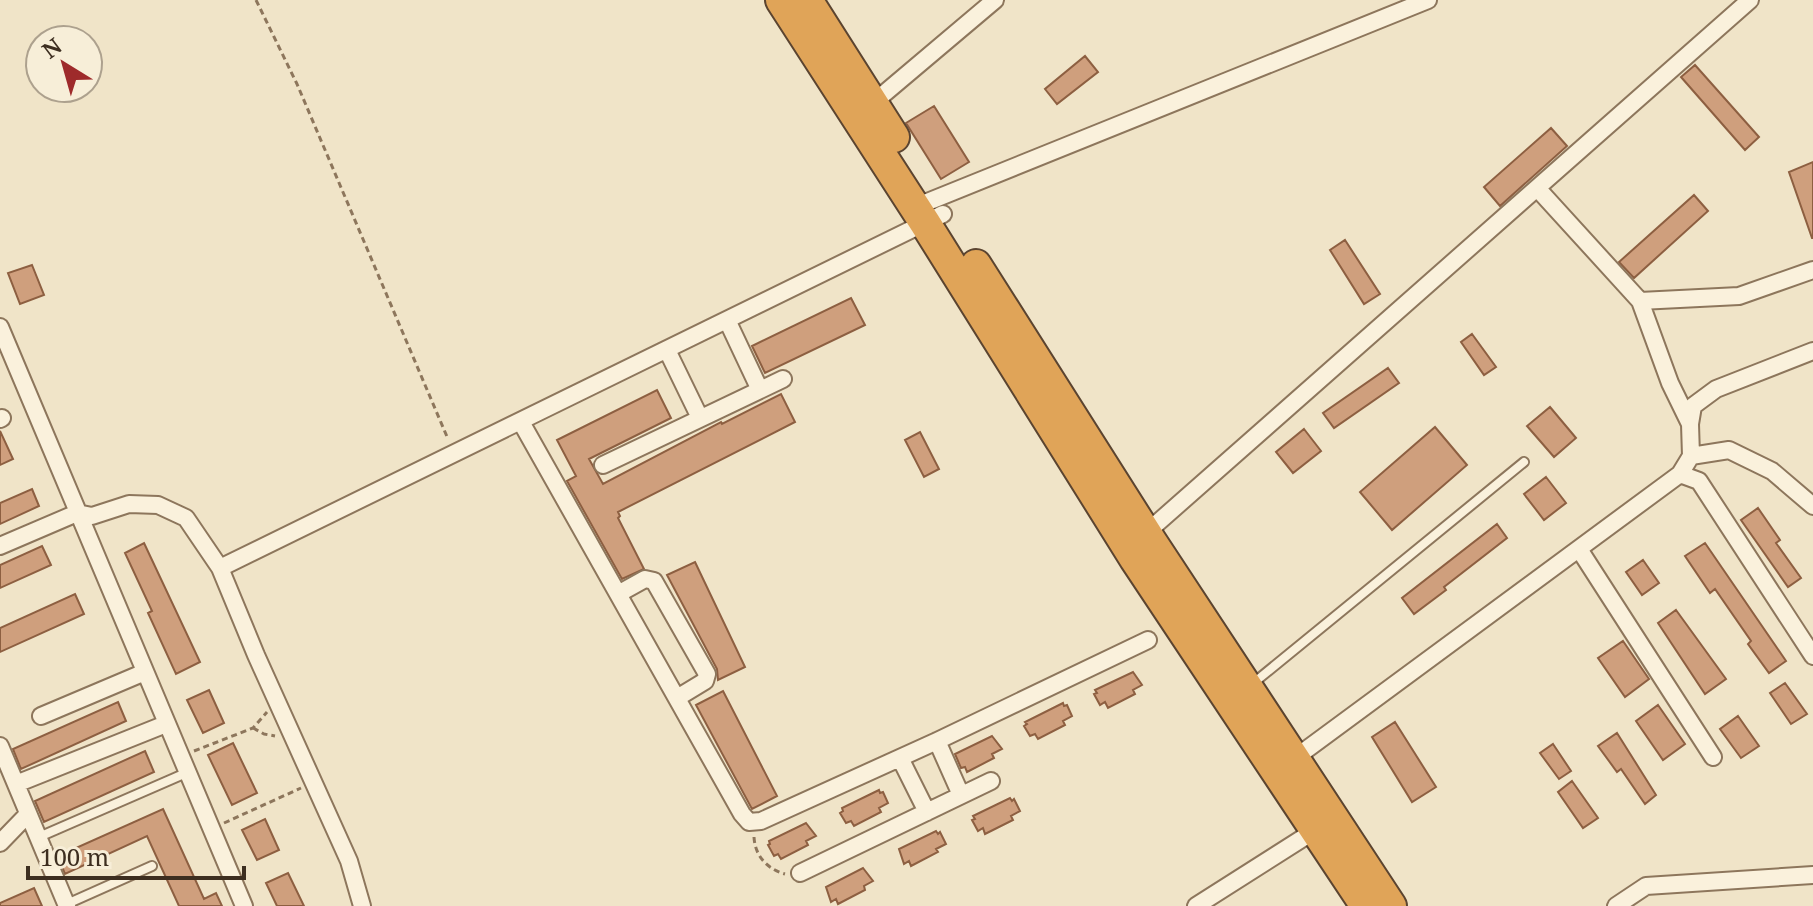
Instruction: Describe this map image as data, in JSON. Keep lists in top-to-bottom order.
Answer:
{
  "scale_bar": "100 m",
  "north": "top left"
}
